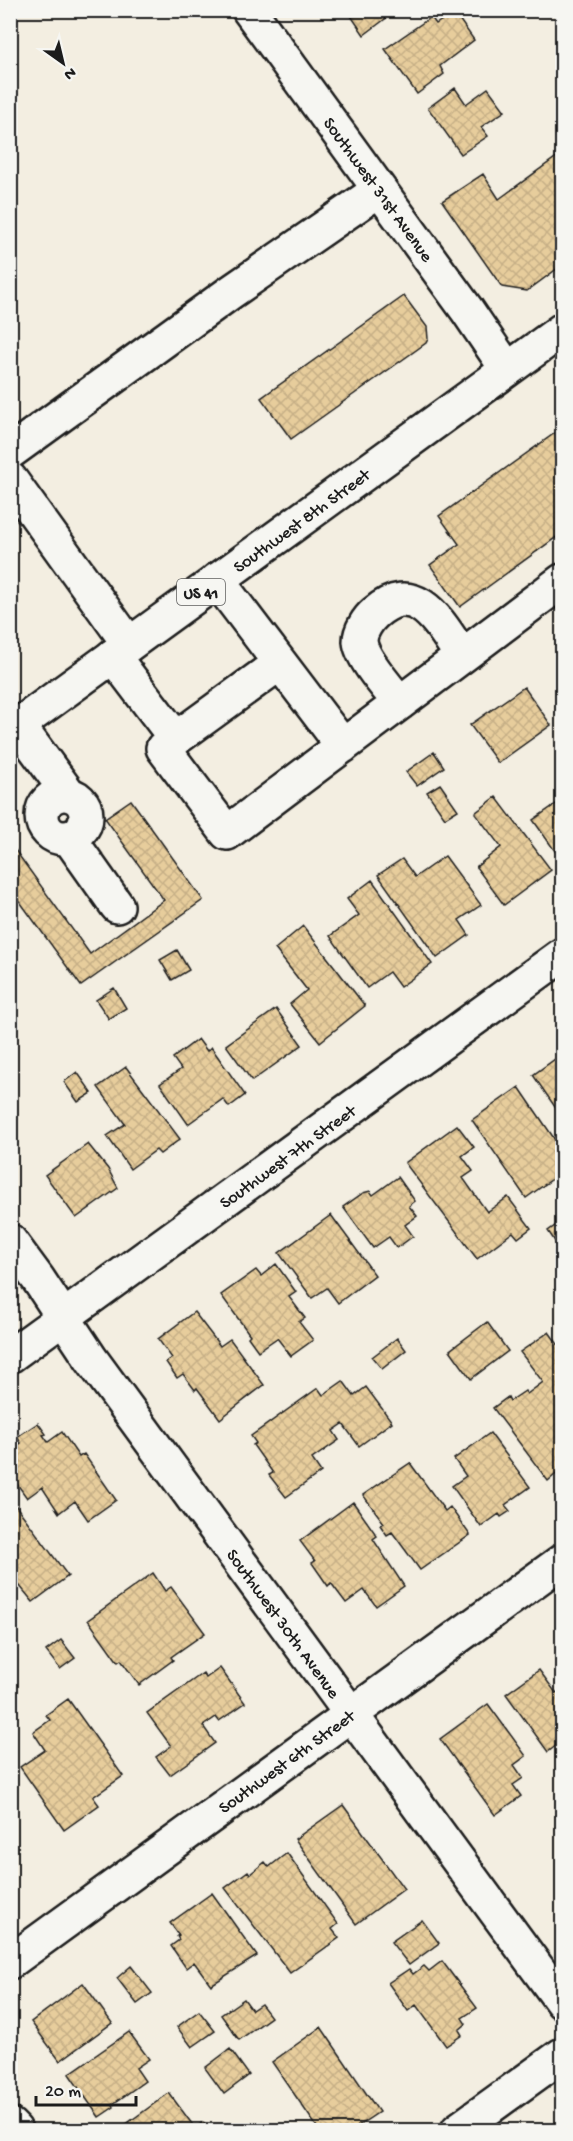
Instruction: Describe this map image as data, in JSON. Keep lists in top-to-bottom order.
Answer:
{
  "streets": {
    "street": [
      "Southwest 31st Avenue",
      "Southwest 8th Street",
      "US 41",
      "Southwest 7th Street",
      "Southwest 30th Avenue",
      "Southwest 6th Street"
    ]
  },
  "crossings": [
    ["Southwest 31st Avenue", "Southwest 8th Street"],
    ["Southwest 7th Street", "Southwest 30th Avenue"],
    ["Southwest 30th Avenue", "Southwest 6th Street"]
  ],
  "scale_bar": "20 m",
  "north": "bottom right"
}
